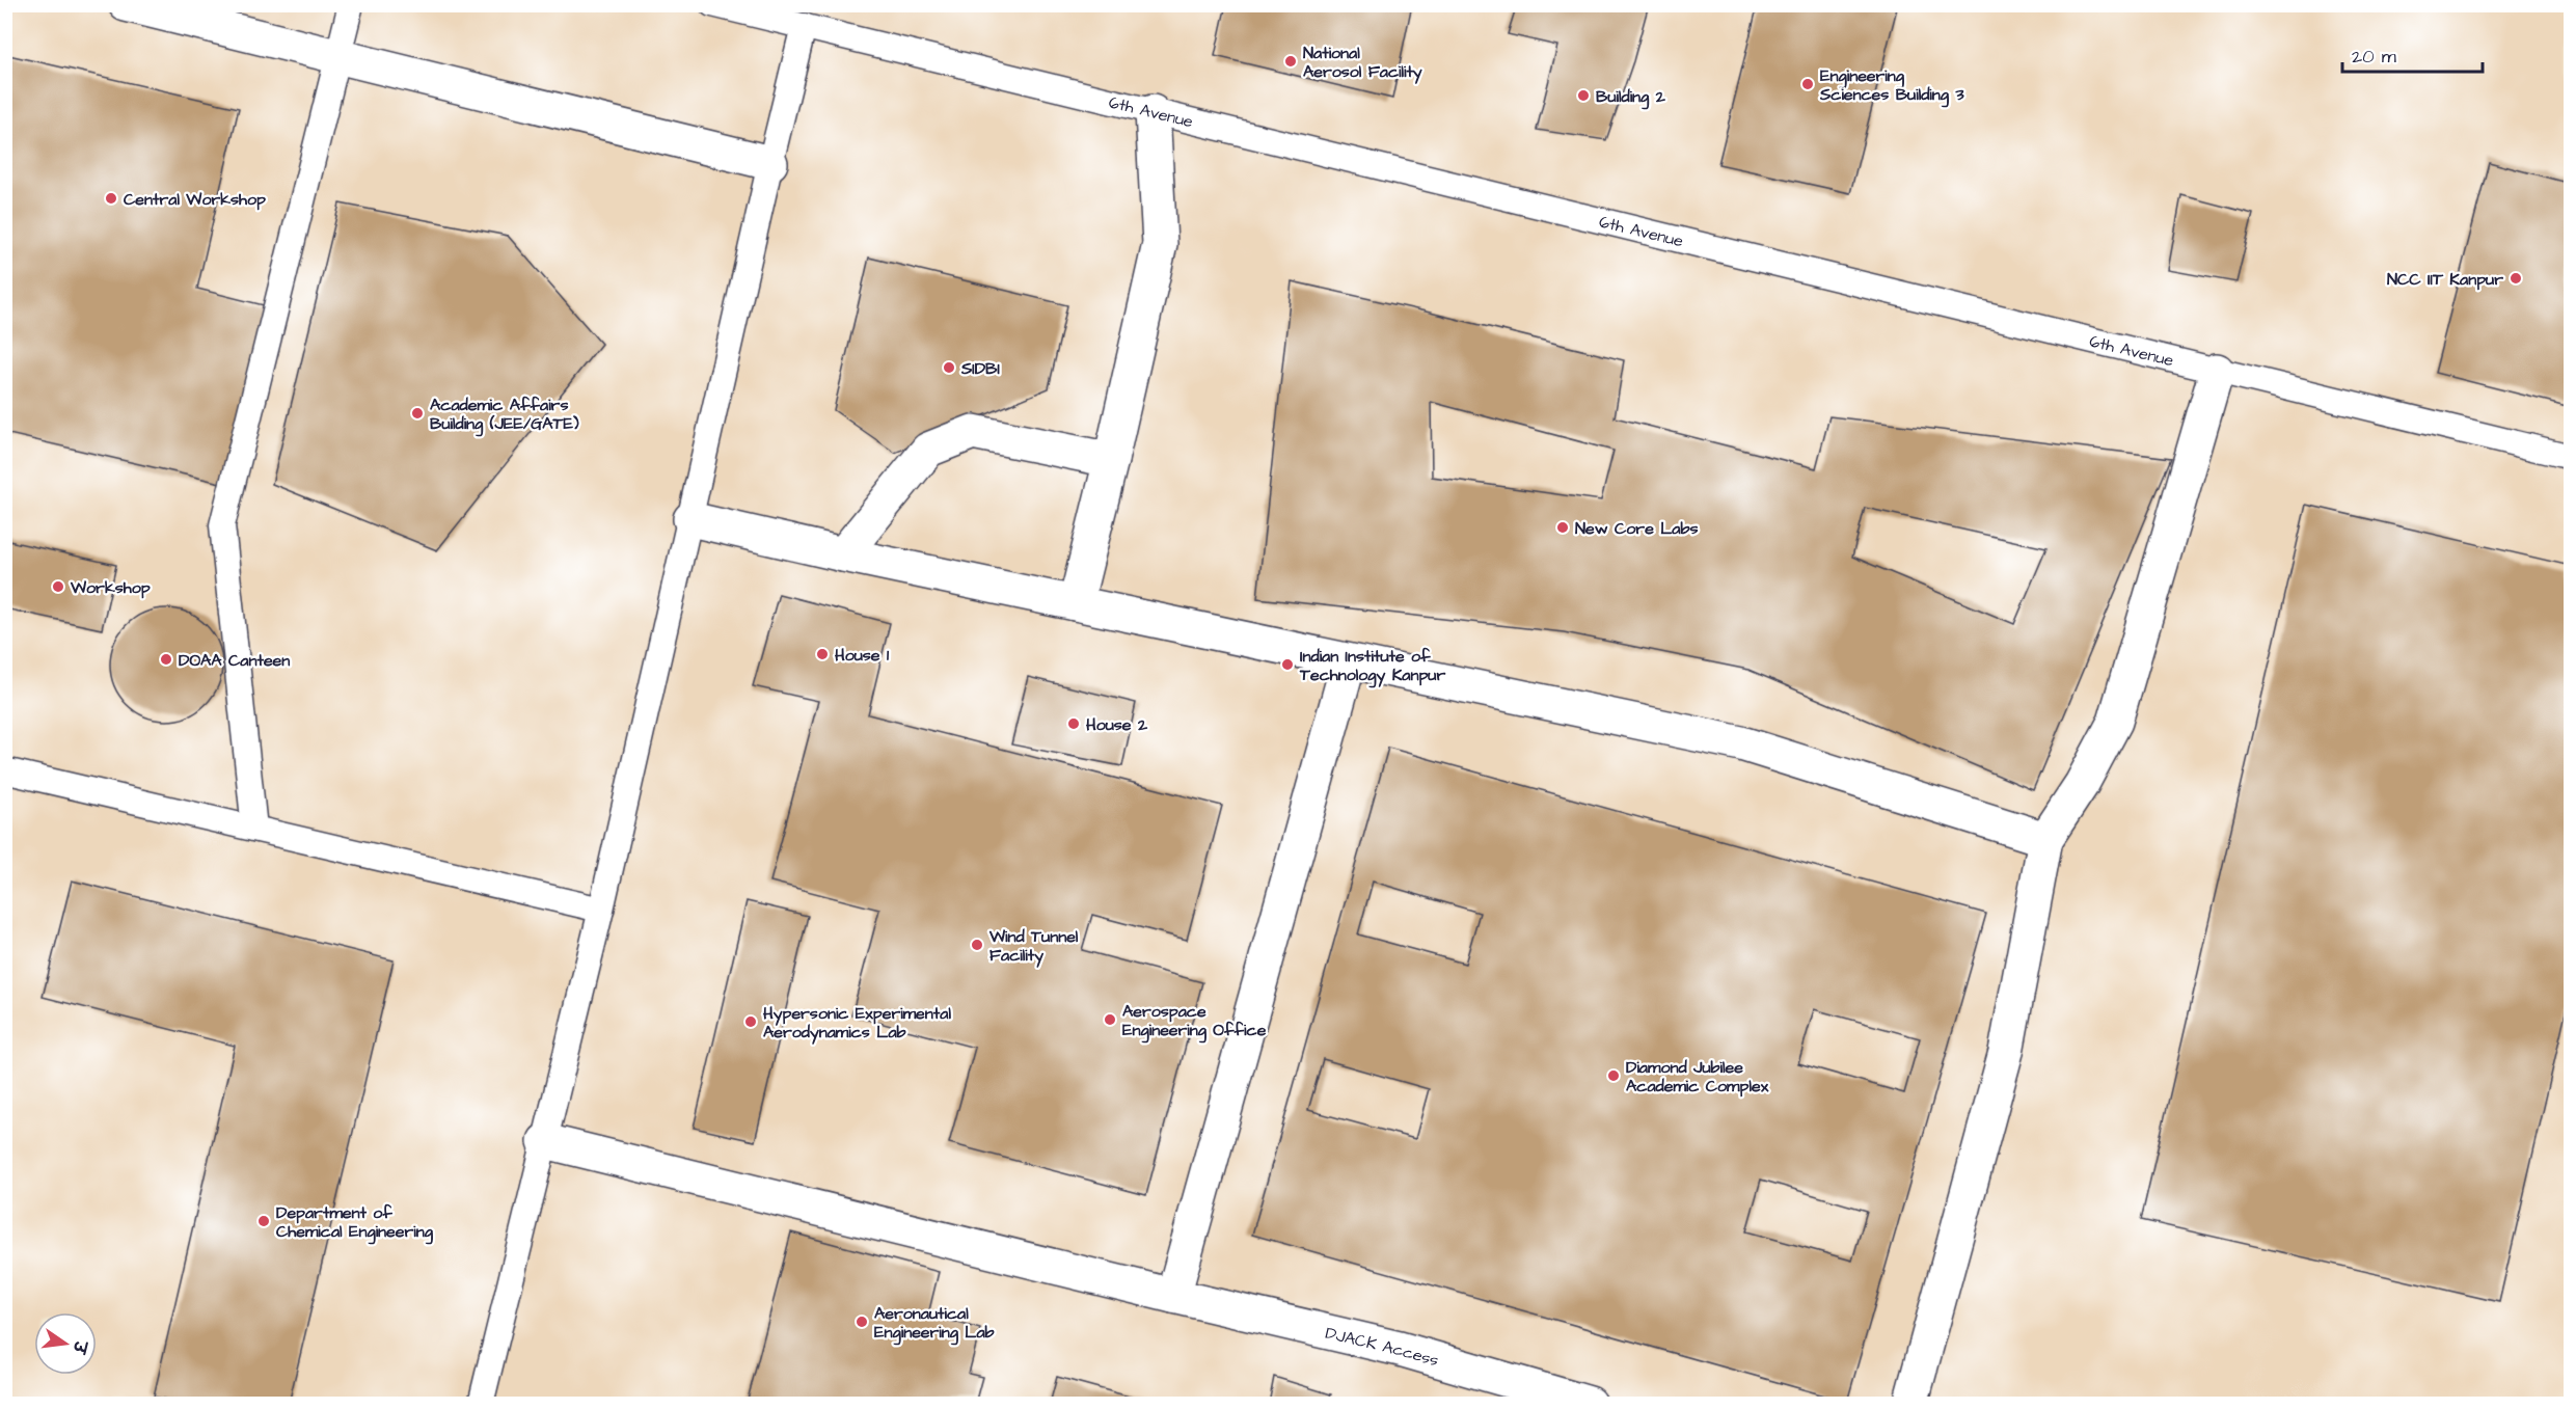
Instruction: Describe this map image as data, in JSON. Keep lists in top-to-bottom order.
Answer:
{
  "streets": {
    "street": ["DJACK Access"],
    "lane": ["6th Avenue"]
  },
  "places": [
    "National Aerosol Facility",
    "Engineering Sciences Building 3",
    "Building 2",
    "Central Workshop",
    "NCC IIT Kanpur",
    "SIDBI",
    "Academic Affairs Building (JEE/GATE)",
    "New Core Labs",
    "Workshop",
    "House 1",
    "DOAA Canteen",
    "Indian Institute of Technology Kanpur",
    "House 2",
    "Wind Tunnel Facility",
    "Aerospace Engineering Office",
    "Hypersonic Experimental Aerodynamics Lab",
    "Diamond Jubilee Academic Complex",
    "Department of Chemical Engineering",
    "Aeronautical Engineering Lab"
  ],
  "scale_bar": "20 m",
  "north": "right"
}
